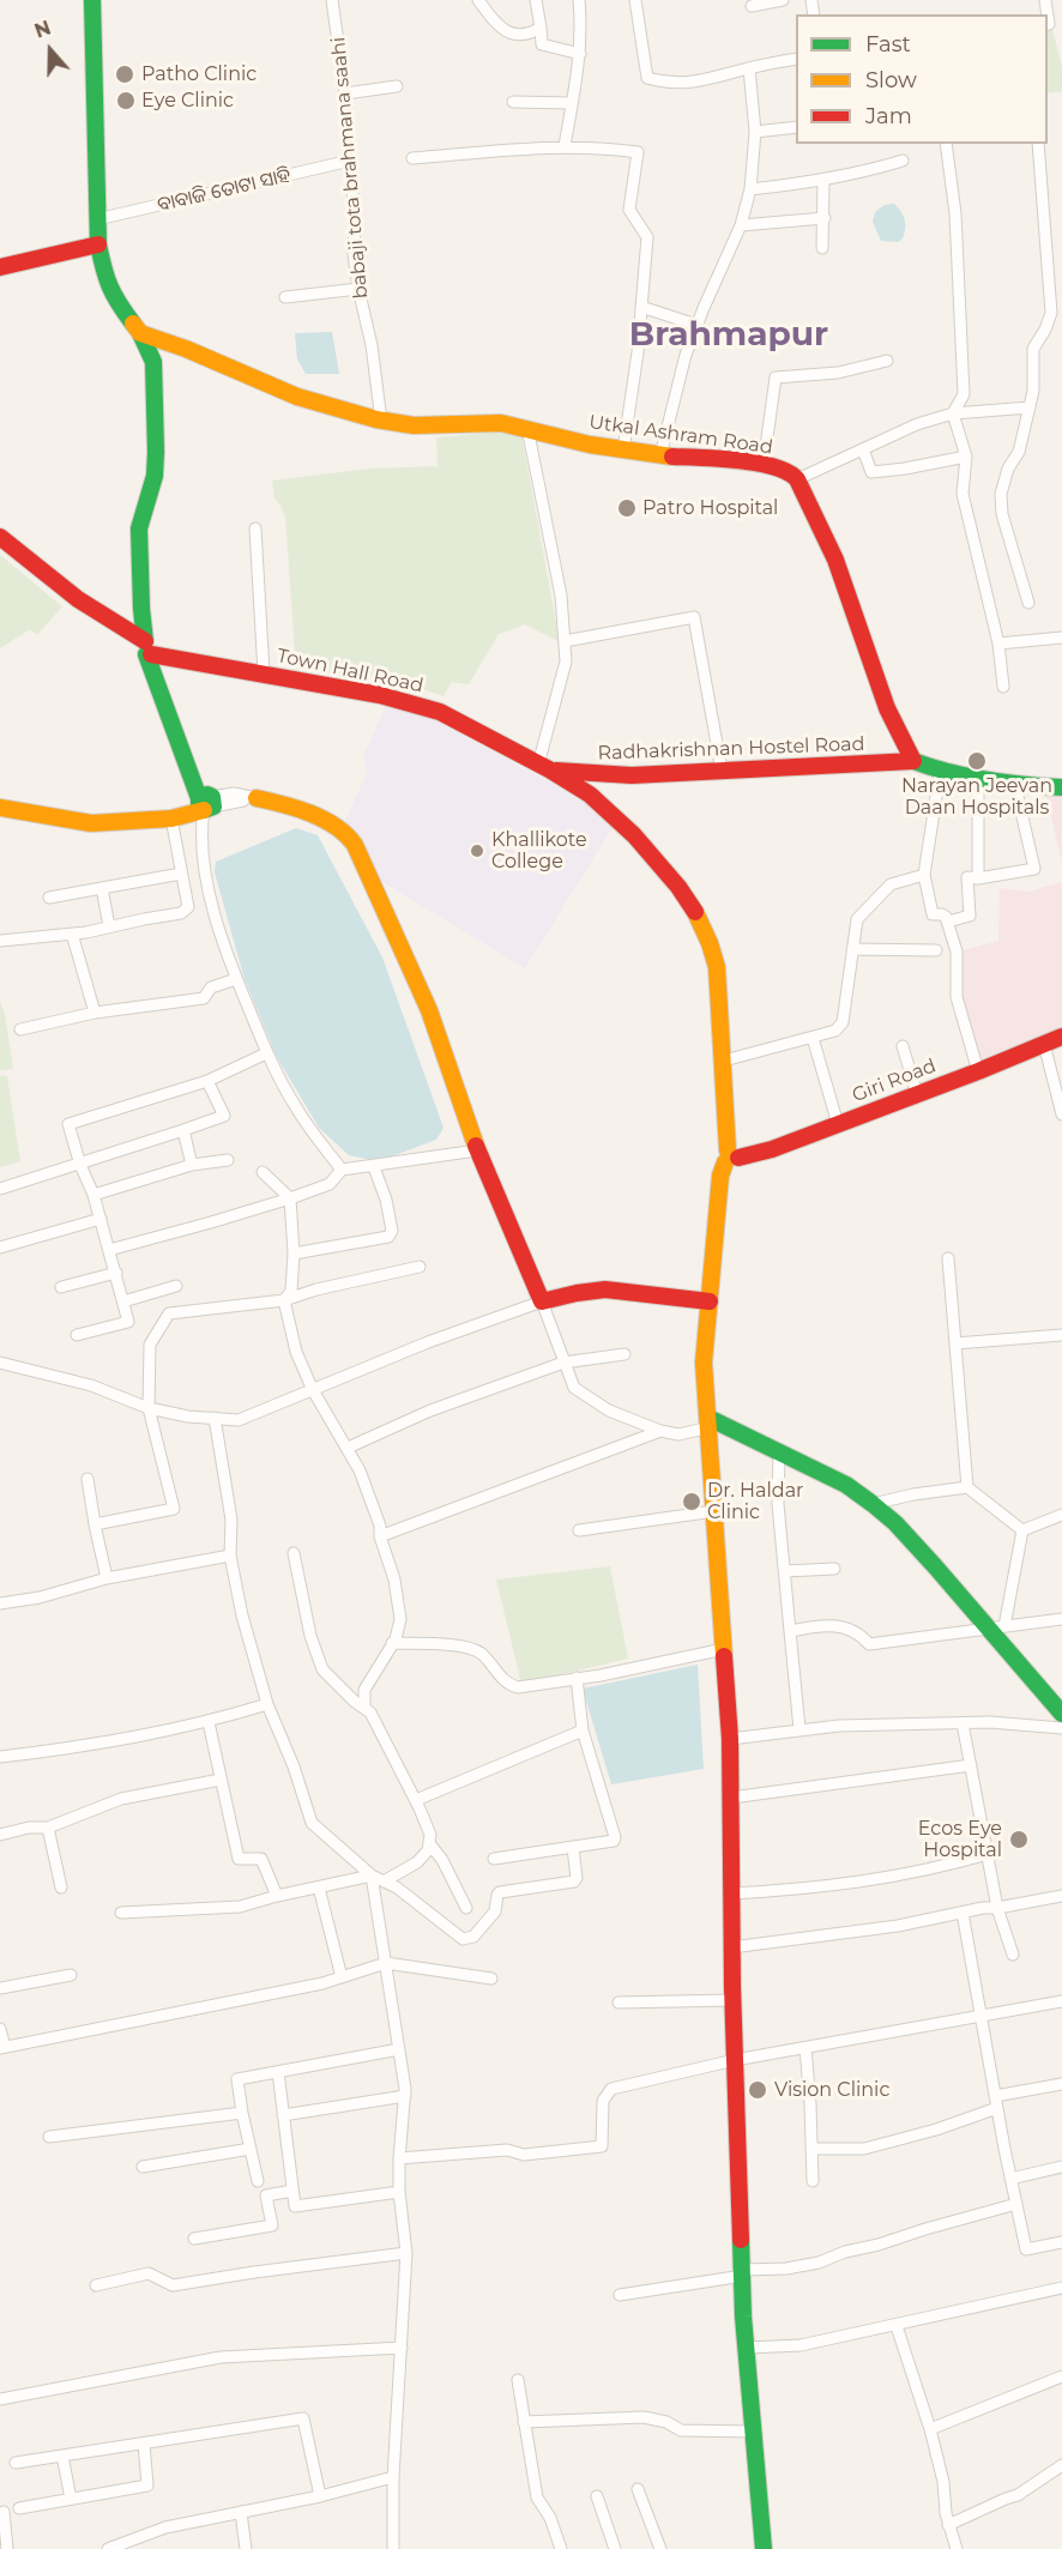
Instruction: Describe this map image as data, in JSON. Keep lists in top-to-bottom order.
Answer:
{
  "streets": {
    "main road": [
      "Utkal Ashram Road",
      "Town Hall Road",
      "Radhakrishnan Hostel Road",
      "Giri Road"
    ],
    "street": ["babaji tota brahmana saahi", "ବାବାଜି ତୋଟା ସାହି"]
  },
  "crossings": [
    ["babaji tota brahmana saahi", "ବାବାଜି ତୋଟା ସାହି"],
    ["babaji tota brahmana saahi", "Utkal Ashram Road"],
    ["Town Hall Road", "Radhakrishnan Hostel Road"],
    ["Town Hall Road", "Giri Road"]
  ],
  "districts": ["Brahmapur"],
  "places": [
    "Patho Clinic",
    "Eye Clinic",
    "Patro Hospital",
    "Narayan Jeevan Daan Hospitals",
    "Khallikote College",
    "Dr. Haldar Clinic",
    "Ecos Eye Hospital",
    "Vision Clinic"
  ],
  "legend": ["Fast", "Slow", "Jam"],
  "north": "top"
}
